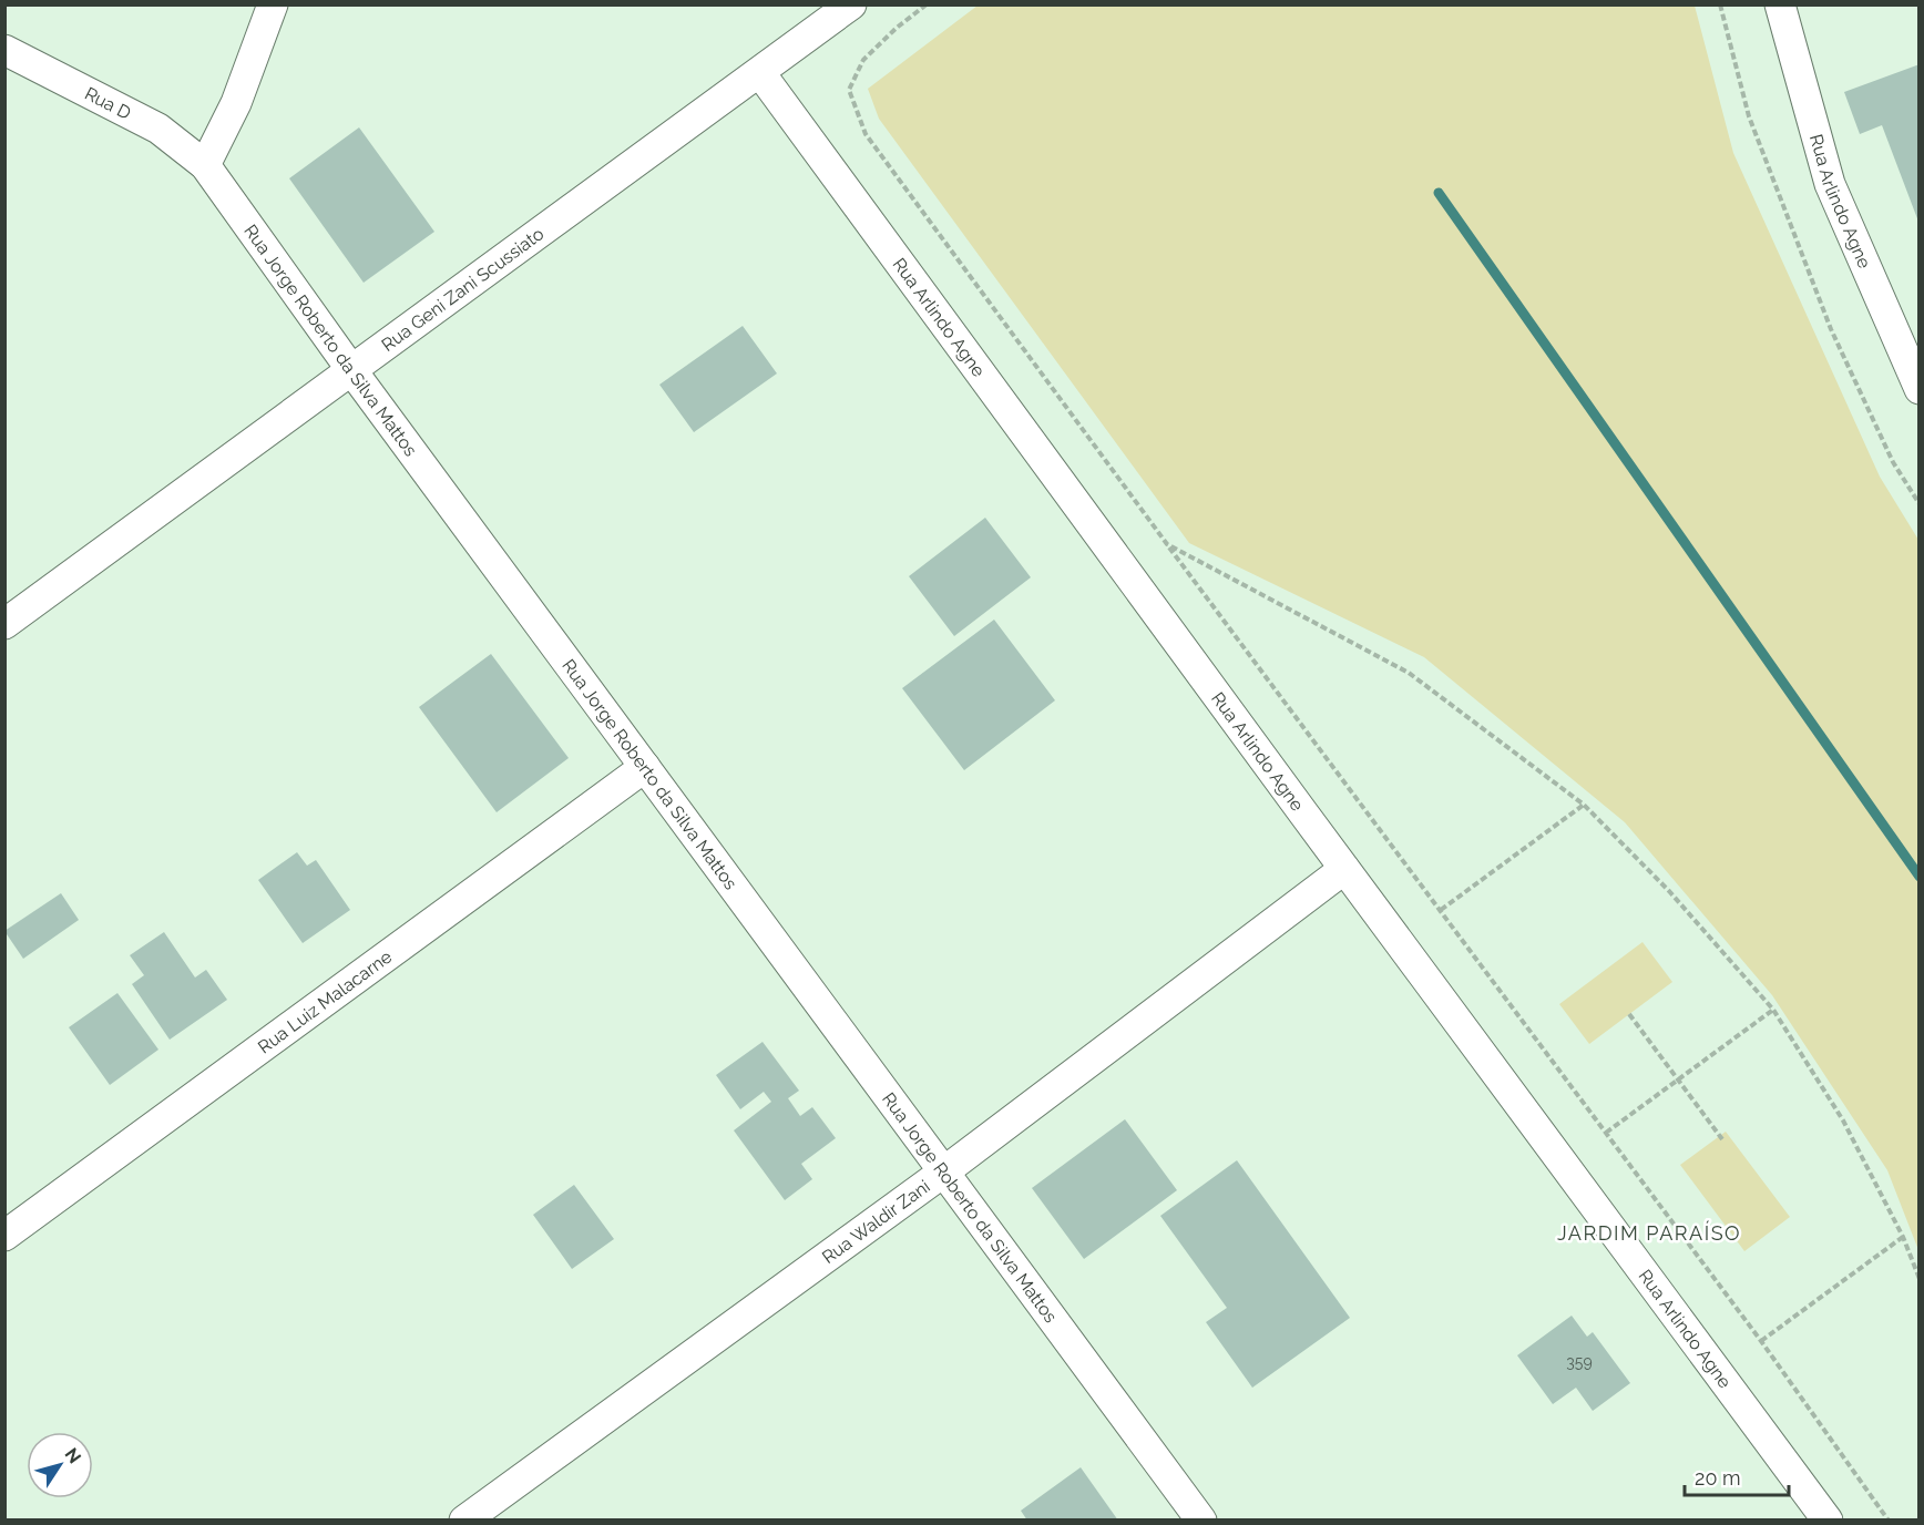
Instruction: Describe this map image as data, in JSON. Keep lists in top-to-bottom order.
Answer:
{
  "streets": {
    "street": [
      "Rua D",
      "Rua Arlindo Agne",
      "Rua Geni Zani Scussiato",
      "Rua Jorge Roberto da Silva Mattos",
      "Rua Luiz Malacarne",
      "Rua Waldir Zani"
    ]
  },
  "crossings": [
    ["Rua D", "Rua Jorge Roberto da Silva Mattos"],
    ["Rua Arlindo Agne", "Rua Geni Zani Scussiato"],
    ["Rua Arlindo Agne", "Rua Waldir Zani"],
    ["Rua Geni Zani Scussiato", "Rua Jorge Roberto da Silva Mattos"],
    ["Rua Jorge Roberto da Silva Mattos", "Rua Luiz Malacarne"],
    ["Rua Jorge Roberto da Silva Mattos", "Rua Waldir Zani"]
  ],
  "districts": ["JARDIM PARAÍSO"],
  "house_numbers": ["359"],
  "scale_bar": "20 m",
  "north": "top right"
}
